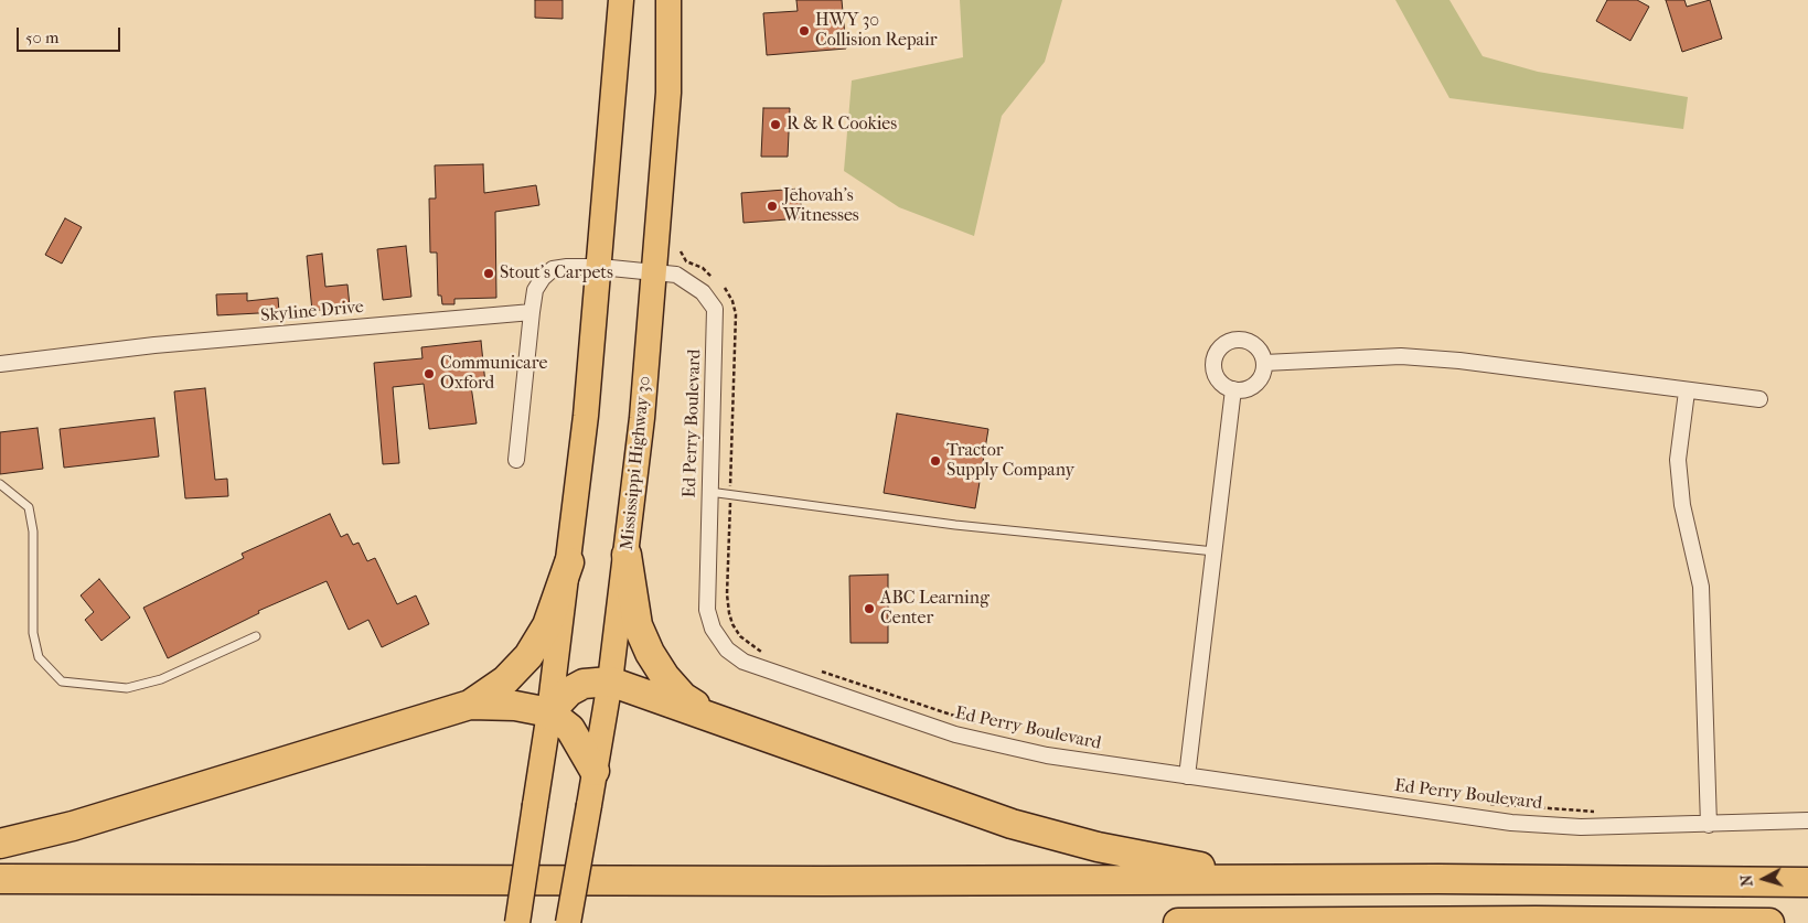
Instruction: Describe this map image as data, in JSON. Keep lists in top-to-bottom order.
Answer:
{
  "streets": {
    "main road": ["Mississippi Highway 30"],
    "street": ["Skyline Drive", "Ed Perry Boulevard"]
  },
  "crossings": [
    ["Ed Perry Boulevard", "Mississippi Highway 30"]
  ],
  "places": [
    "HWY 30 Collision Repair",
    "R & R Cookies",
    "Jehovah's Witnesses",
    "Stout's Carpets",
    "Communicare Oxford",
    "Tractor Supply Company",
    "ABC Learning Center"
  ],
  "scale_bar": "50 m",
  "north": "left"
}
